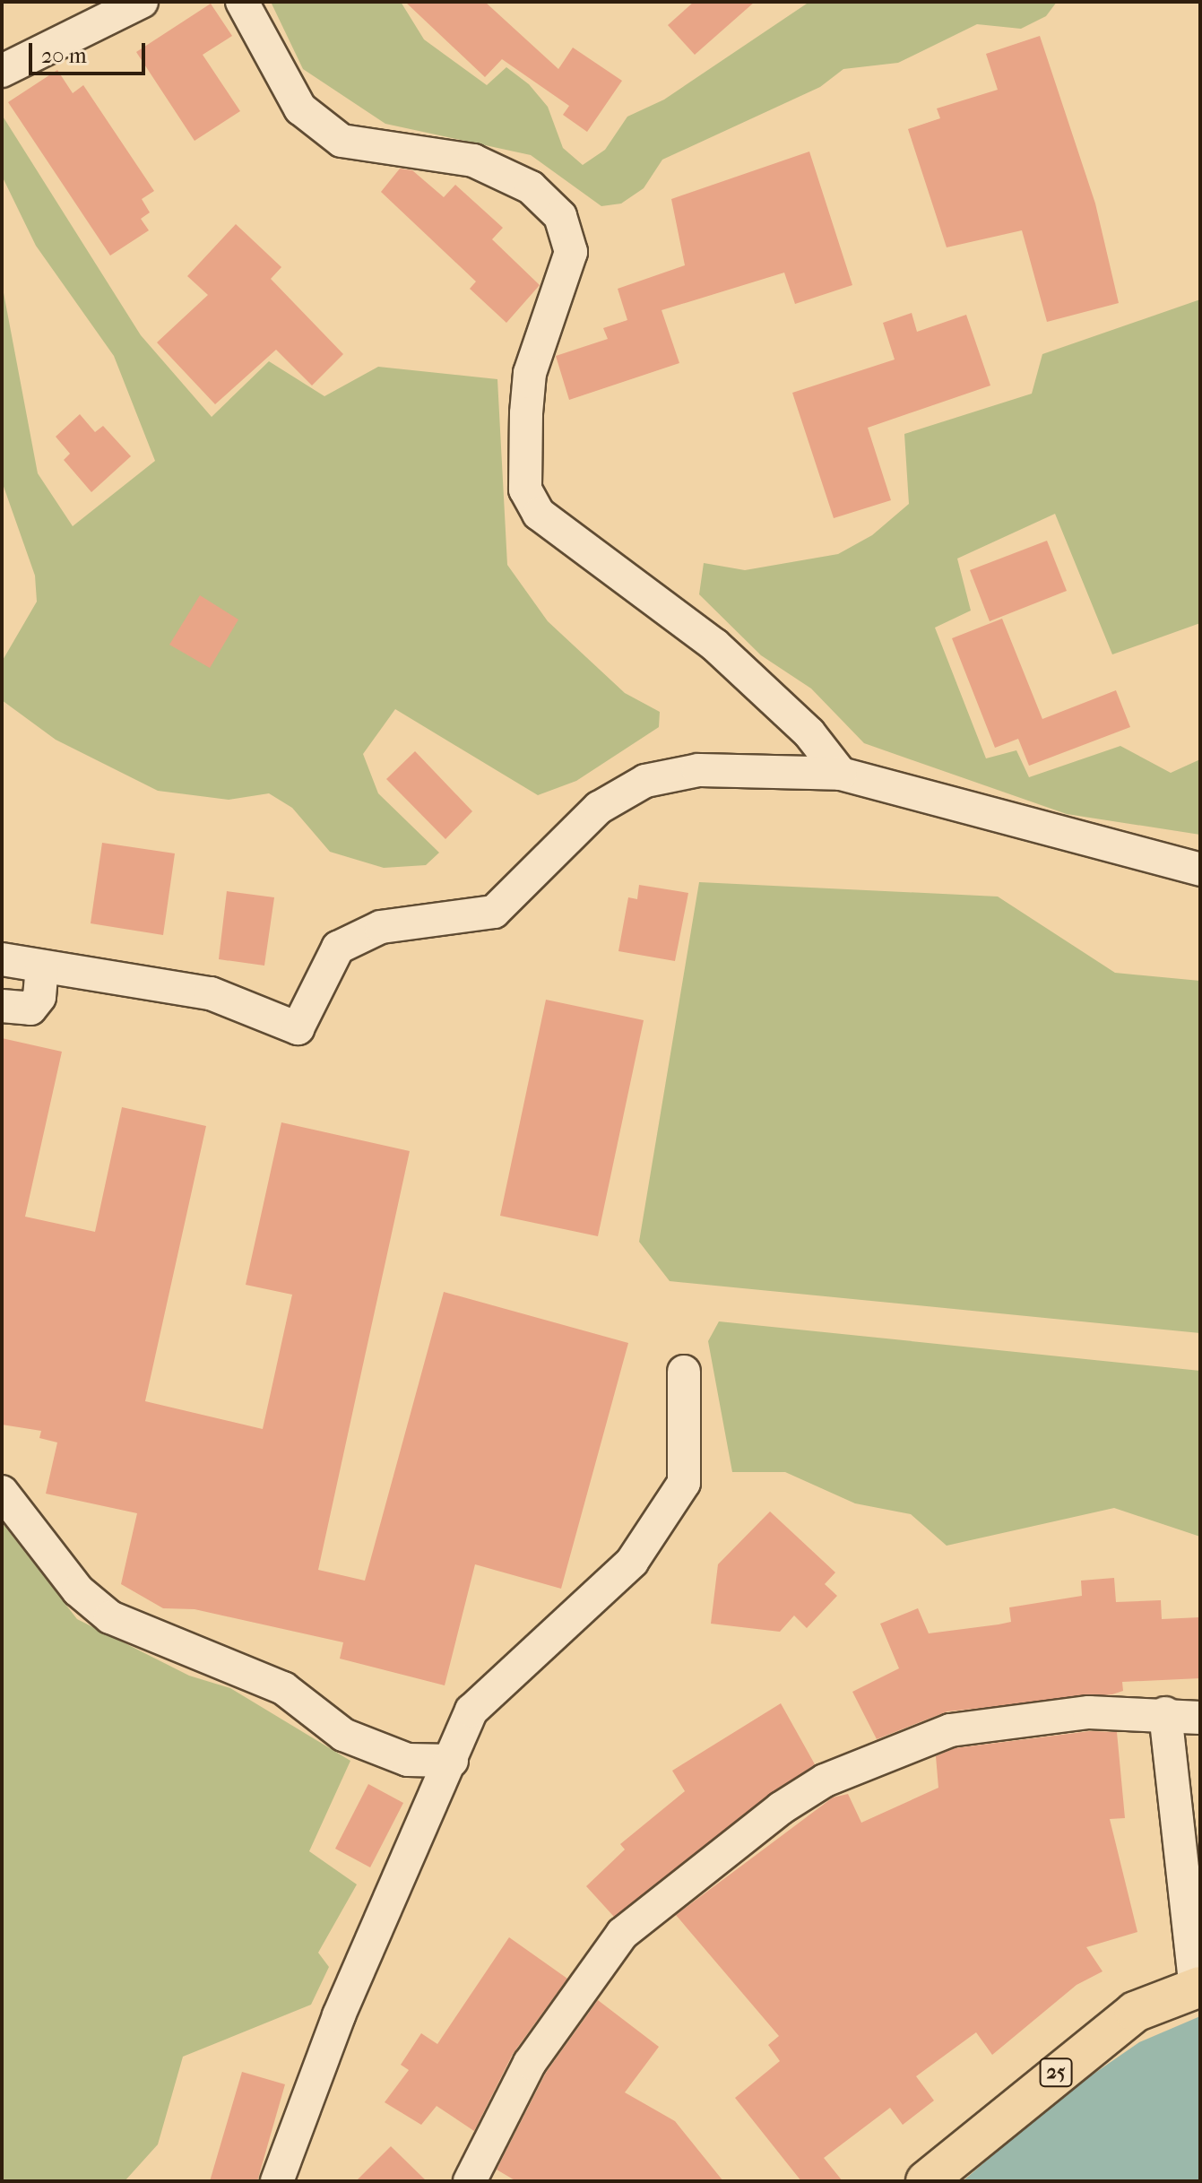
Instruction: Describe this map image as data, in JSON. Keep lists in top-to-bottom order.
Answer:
{
  "streets": {
    "main road": ["25"]
  },
  "scale_bar": "20 m"
}
